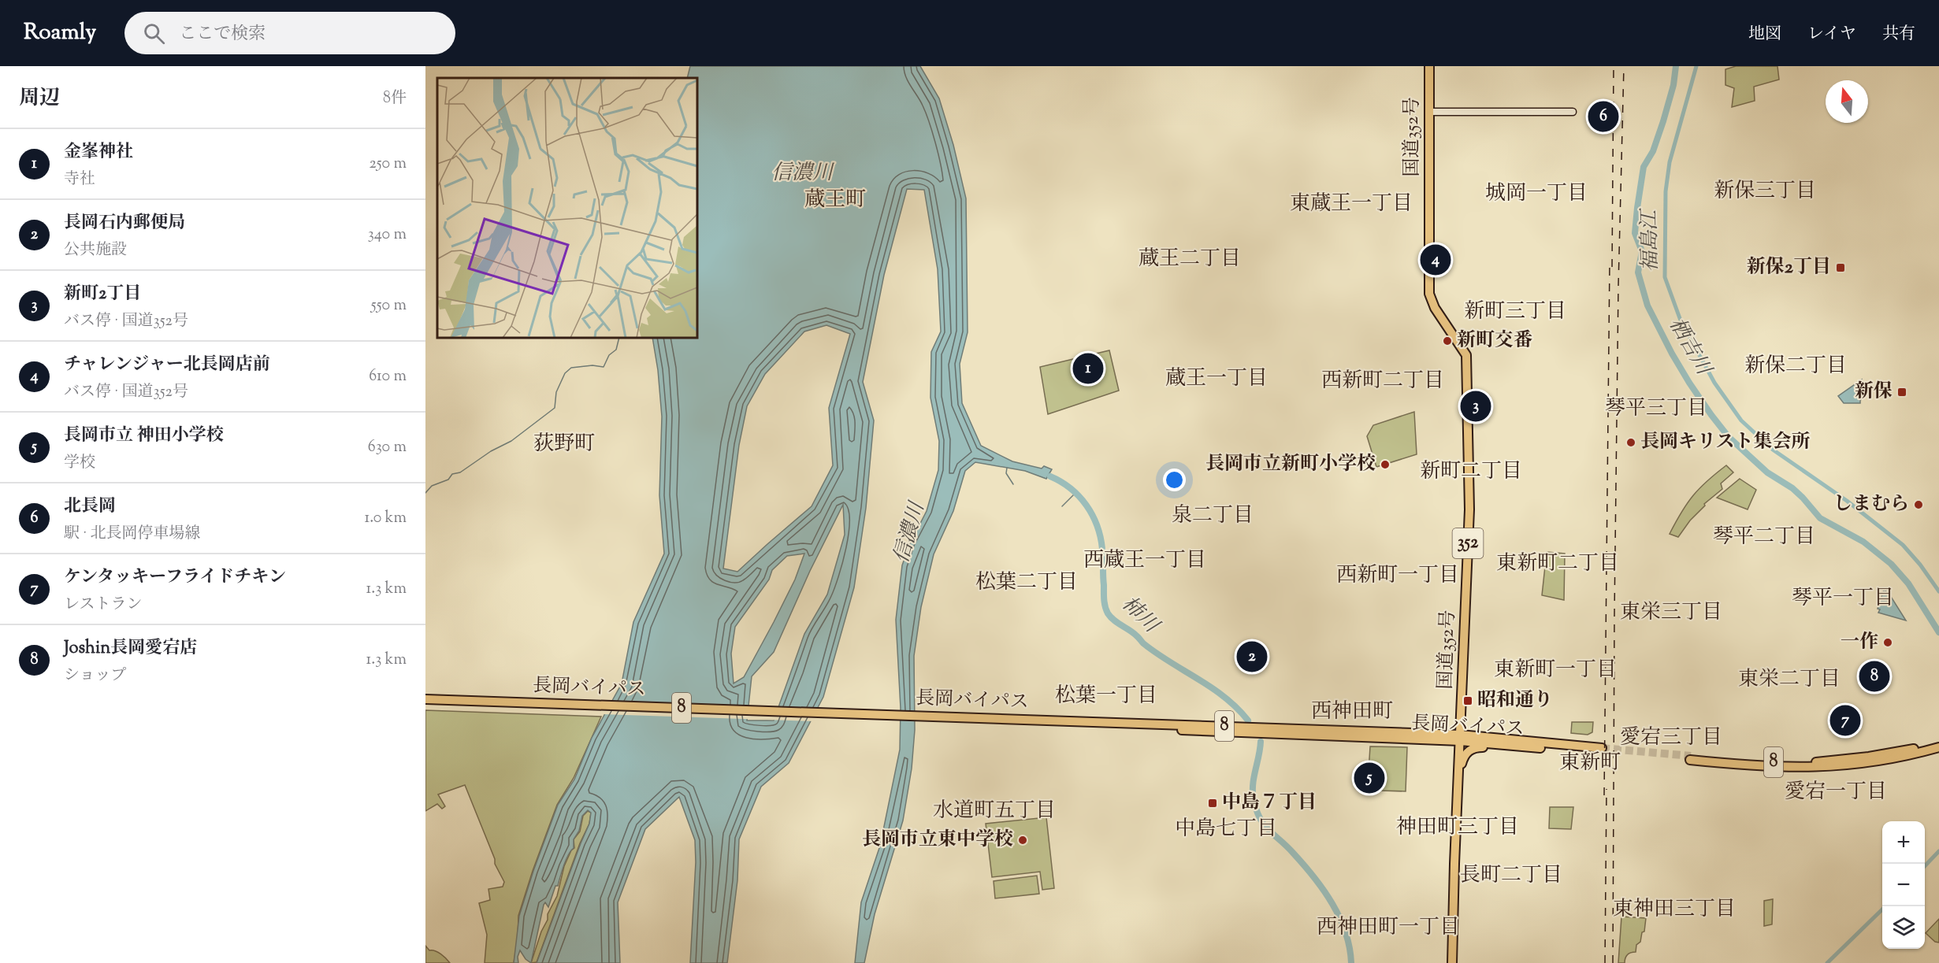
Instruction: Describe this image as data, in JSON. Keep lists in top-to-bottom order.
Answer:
{
  "streets": {
    "highway": [
      "国道352号",
      "352",
      "長岡バイパス",
      "8"
    ]
  },
  "crossings": [
    ["国道352号", "長岡バイパス"]
  ],
  "districts": [
    "新保三丁目",
    "城岡一丁目",
    "蔵王町",
    "東蔵王一丁目",
    "蔵王二丁目",
    "新町三丁目",
    "新保二丁目",
    "蔵王一丁目",
    "西新町二丁目",
    "琴平三丁目",
    "荻野町",
    "新町二丁目",
    "泉二丁目",
    "琴平二丁目",
    "西蔵王一丁目",
    "東新町二丁目",
    "西新町一丁目",
    "松葉二丁目",
    "琴平一丁目",
    "東栄三丁目",
    "東新町一丁目",
    "東栄二丁目",
    "松葉一丁目",
    "西神田町",
    "愛宕三丁目",
    "東新町",
    "愛宕一丁目",
    "水道町五丁目",
    "神田町三丁目",
    "中島七丁目",
    "長町二丁目",
    "東神田三丁目",
    "西神田町一丁目"
  ],
  "water": [
    "信濃川",
    "福島江",
    "栖吉川",
    "柿川"
  ],
  "places": {
    "transit": [
      "新保2丁目",
      "新保",
      "昭和通り",
      "中島７丁目"
    ],
    "other": [
      "新町交番",
      "長岡キリスト集会所",
      "長岡市立新町小学校",
      "しまむら",
      "一作",
      "長岡市立東中学校"
    ]
  },
  "north": "top",
  "page": {
    "header": "Roamly",
    "search": "ここで検索",
    "nav": ["地図", "レイヤ", "共有"],
    "heading": ["周辺", "8件"],
    "pins": [
      "6",
      "4",
      "1",
      "3",
      "2",
      "8",
      "7",
      "5"
    ],
    "list": [
      {
        "mark": "1",
        "name": "金峯神社",
        "note": "寺社",
        "value": "250 m"
      },
      {
        "mark": "2",
        "name": "長岡石内郵便局",
        "note": "公共施設",
        "value": "340 m"
      },
      {
        "mark": "3",
        "name": "新町2丁目",
        "note": "バス停 · 国道352号",
        "value": "550 m"
      },
      {
        "mark": "4",
        "name": "チャレンジャー北長岡店前",
        "note": "バス停 · 国道352号",
        "value": "610 m"
      },
      {
        "mark": "5",
        "name": "長岡市立 神田小学校",
        "note": "学校",
        "value": "630 m"
      },
      {
        "mark": "6",
        "name": "北長岡",
        "note": "駅 · 北長岡停車場線",
        "value": "1.0 km"
      },
      {
        "mark": "7",
        "name": "ケンタッキーフライドチキン",
        "note": "レストラン",
        "value": "1.3 km"
      },
      {
        "mark": "8",
        "name": "Joshin長岡愛宕店",
        "note": "ショップ",
        "value": "1.3 km"
      }
    ],
    "map_buttons": ["+", "−"]
  }
}
